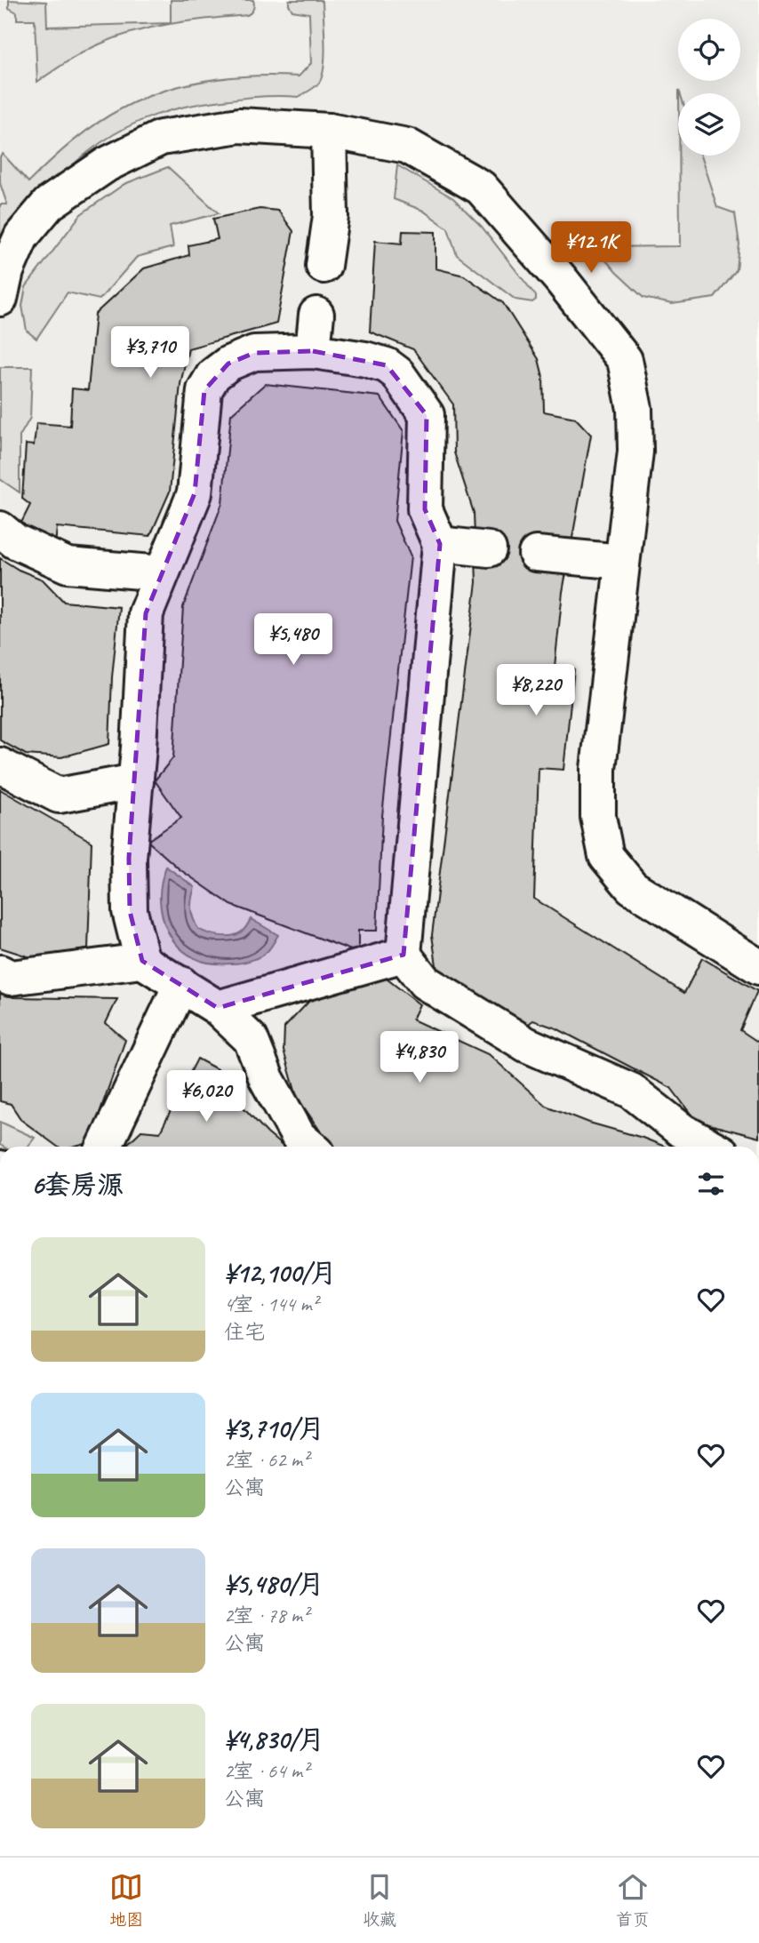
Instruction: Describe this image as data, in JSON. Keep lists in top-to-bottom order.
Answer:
{
  "page": {
    "price": [
      "¥12.1K",
      "¥3,710",
      "¥5,480",
      "¥8,220",
      "¥4,830",
      "¥6,020"
    ],
    "heading": "6套房源",
    "list": [
      {
        "name": "¥12,100/月",
        "note": "4室 · 144 m² · 住宅"
      },
      {
        "name": "¥3,710/月",
        "note": "2室 · 62 m² · 公寓"
      },
      {
        "name": "¥5,480/月",
        "note": "2室 · 78 m² · 公寓"
      },
      {
        "name": "¥4,830/月",
        "note": "2室 · 64 m² · 公寓"
      }
    ],
    "tabs": ["地图", "收藏", "首页"]
  }
}
